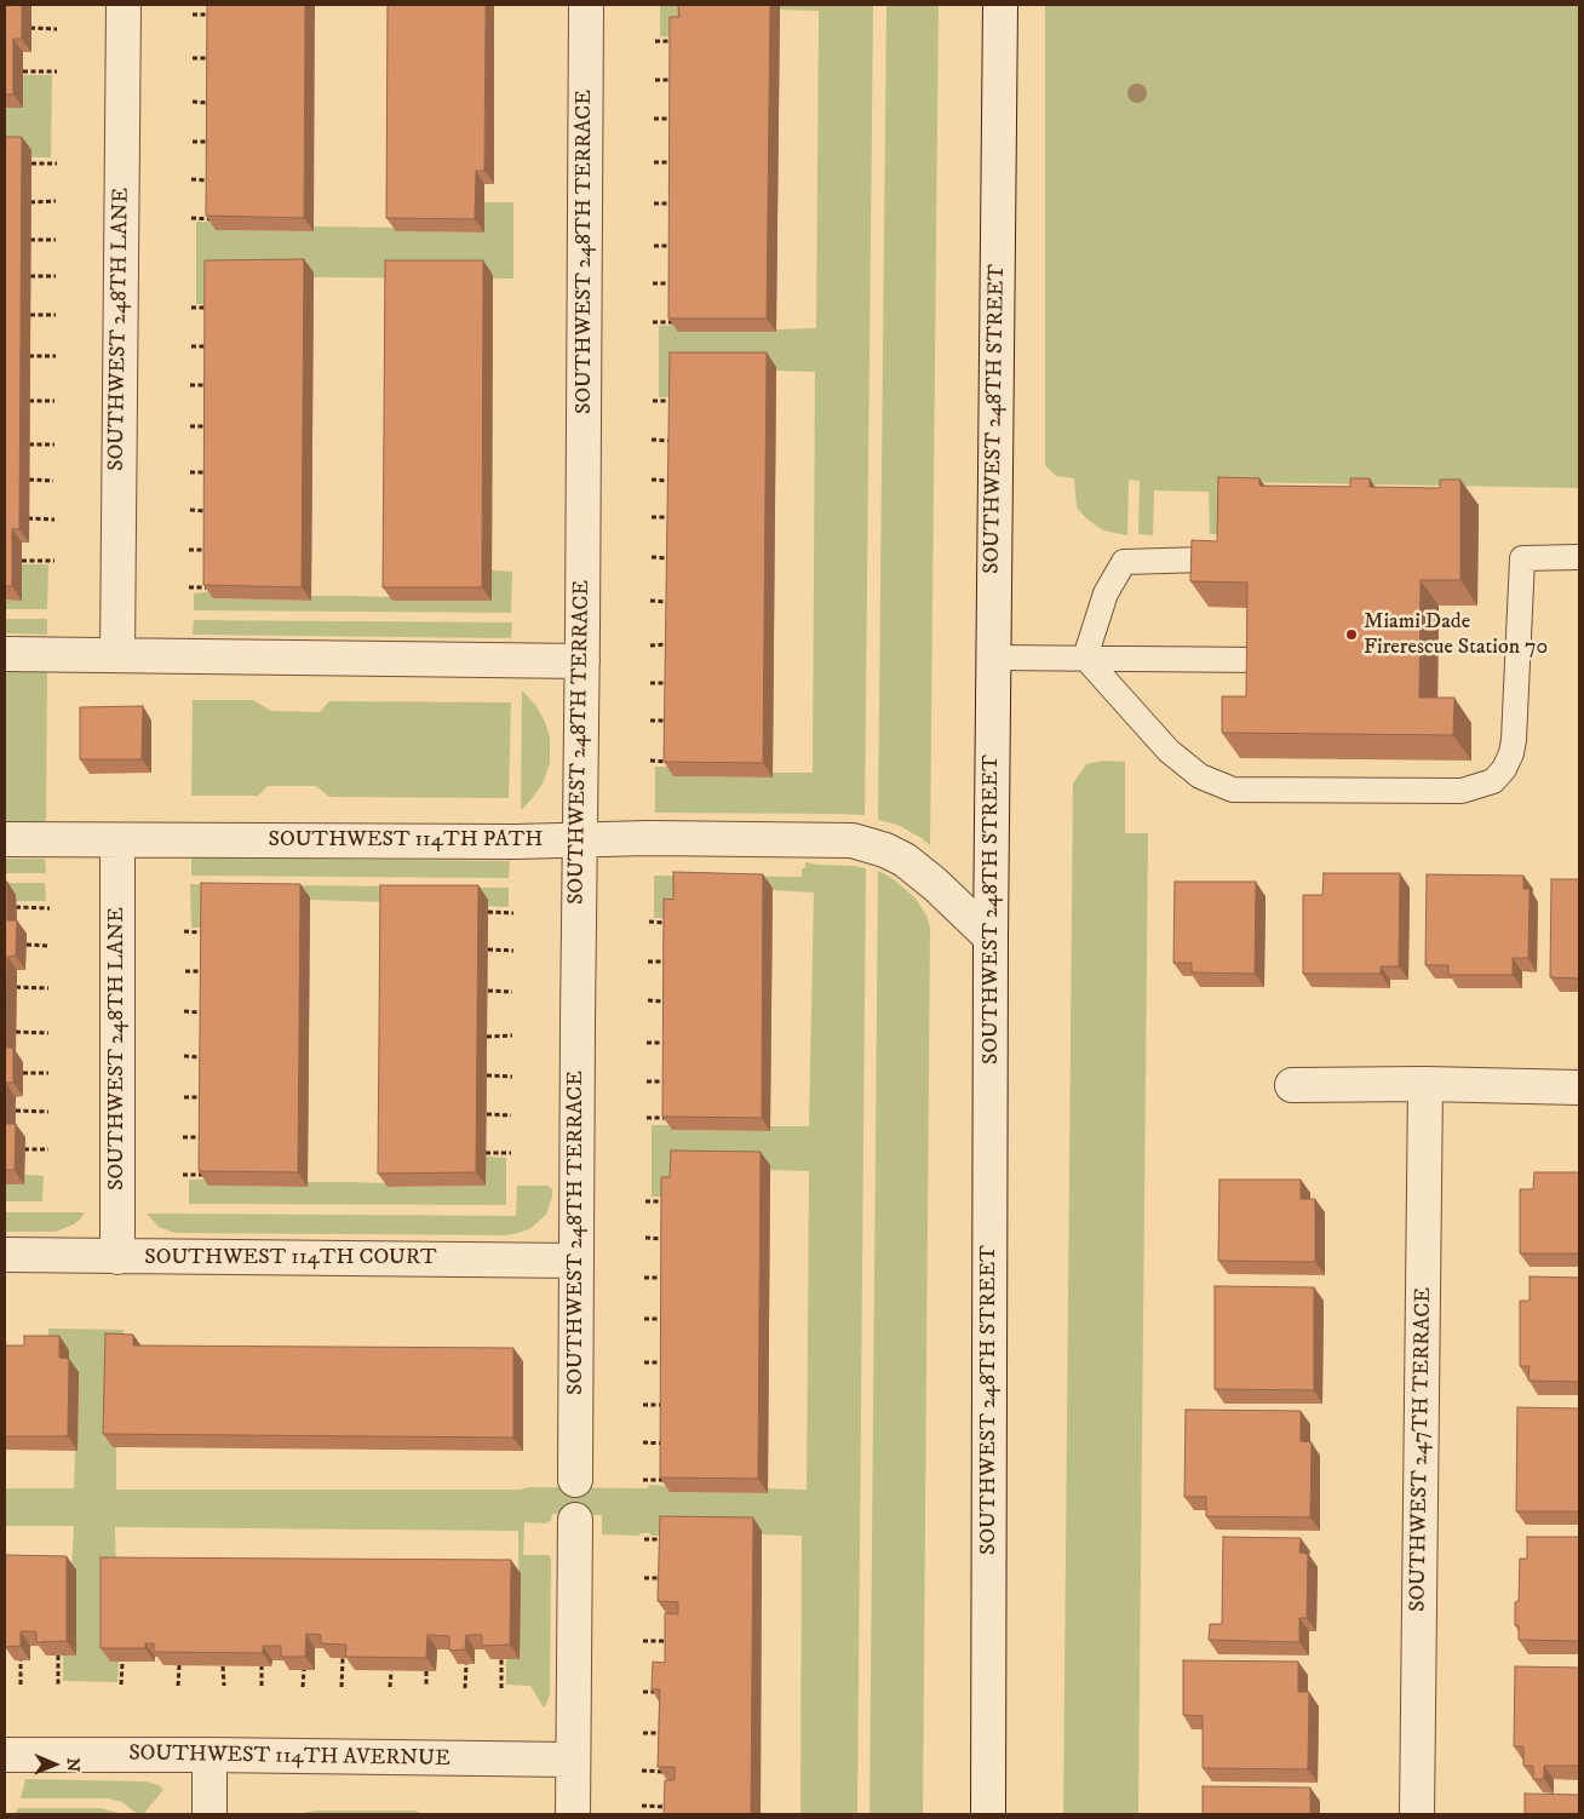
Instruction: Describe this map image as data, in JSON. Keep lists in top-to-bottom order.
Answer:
{
  "streets": {
    "street": [
      "SOUTHWEST 248TH TERRACE",
      "SOUTHWEST 248TH LANE",
      "SOUTHWEST 248TH STREET",
      "SOUTHWEST 114TH PATH",
      "SOUTHWEST 114TH COURT",
      "SOUTHWEST 247TH TERRACE",
      "SOUTHWEST 114TH AVERNUE"
    ]
  },
  "crossings": [
    ["SOUTHWEST 248TH TERRACE", "SOUTHWEST 114TH PATH"],
    ["SOUTHWEST 248TH TERRACE", "SOUTHWEST 114TH COURT"],
    ["SOUTHWEST 248TH LANE", "SOUTHWEST 114TH PATH"],
    ["SOUTHWEST 248TH LANE", "SOUTHWEST 114TH COURT"],
    ["SOUTHWEST 248TH STREET", "SOUTHWEST 114TH PATH"]
  ],
  "places": ["Miami Dade Firerescue Station 70"],
  "north": "right"
}
